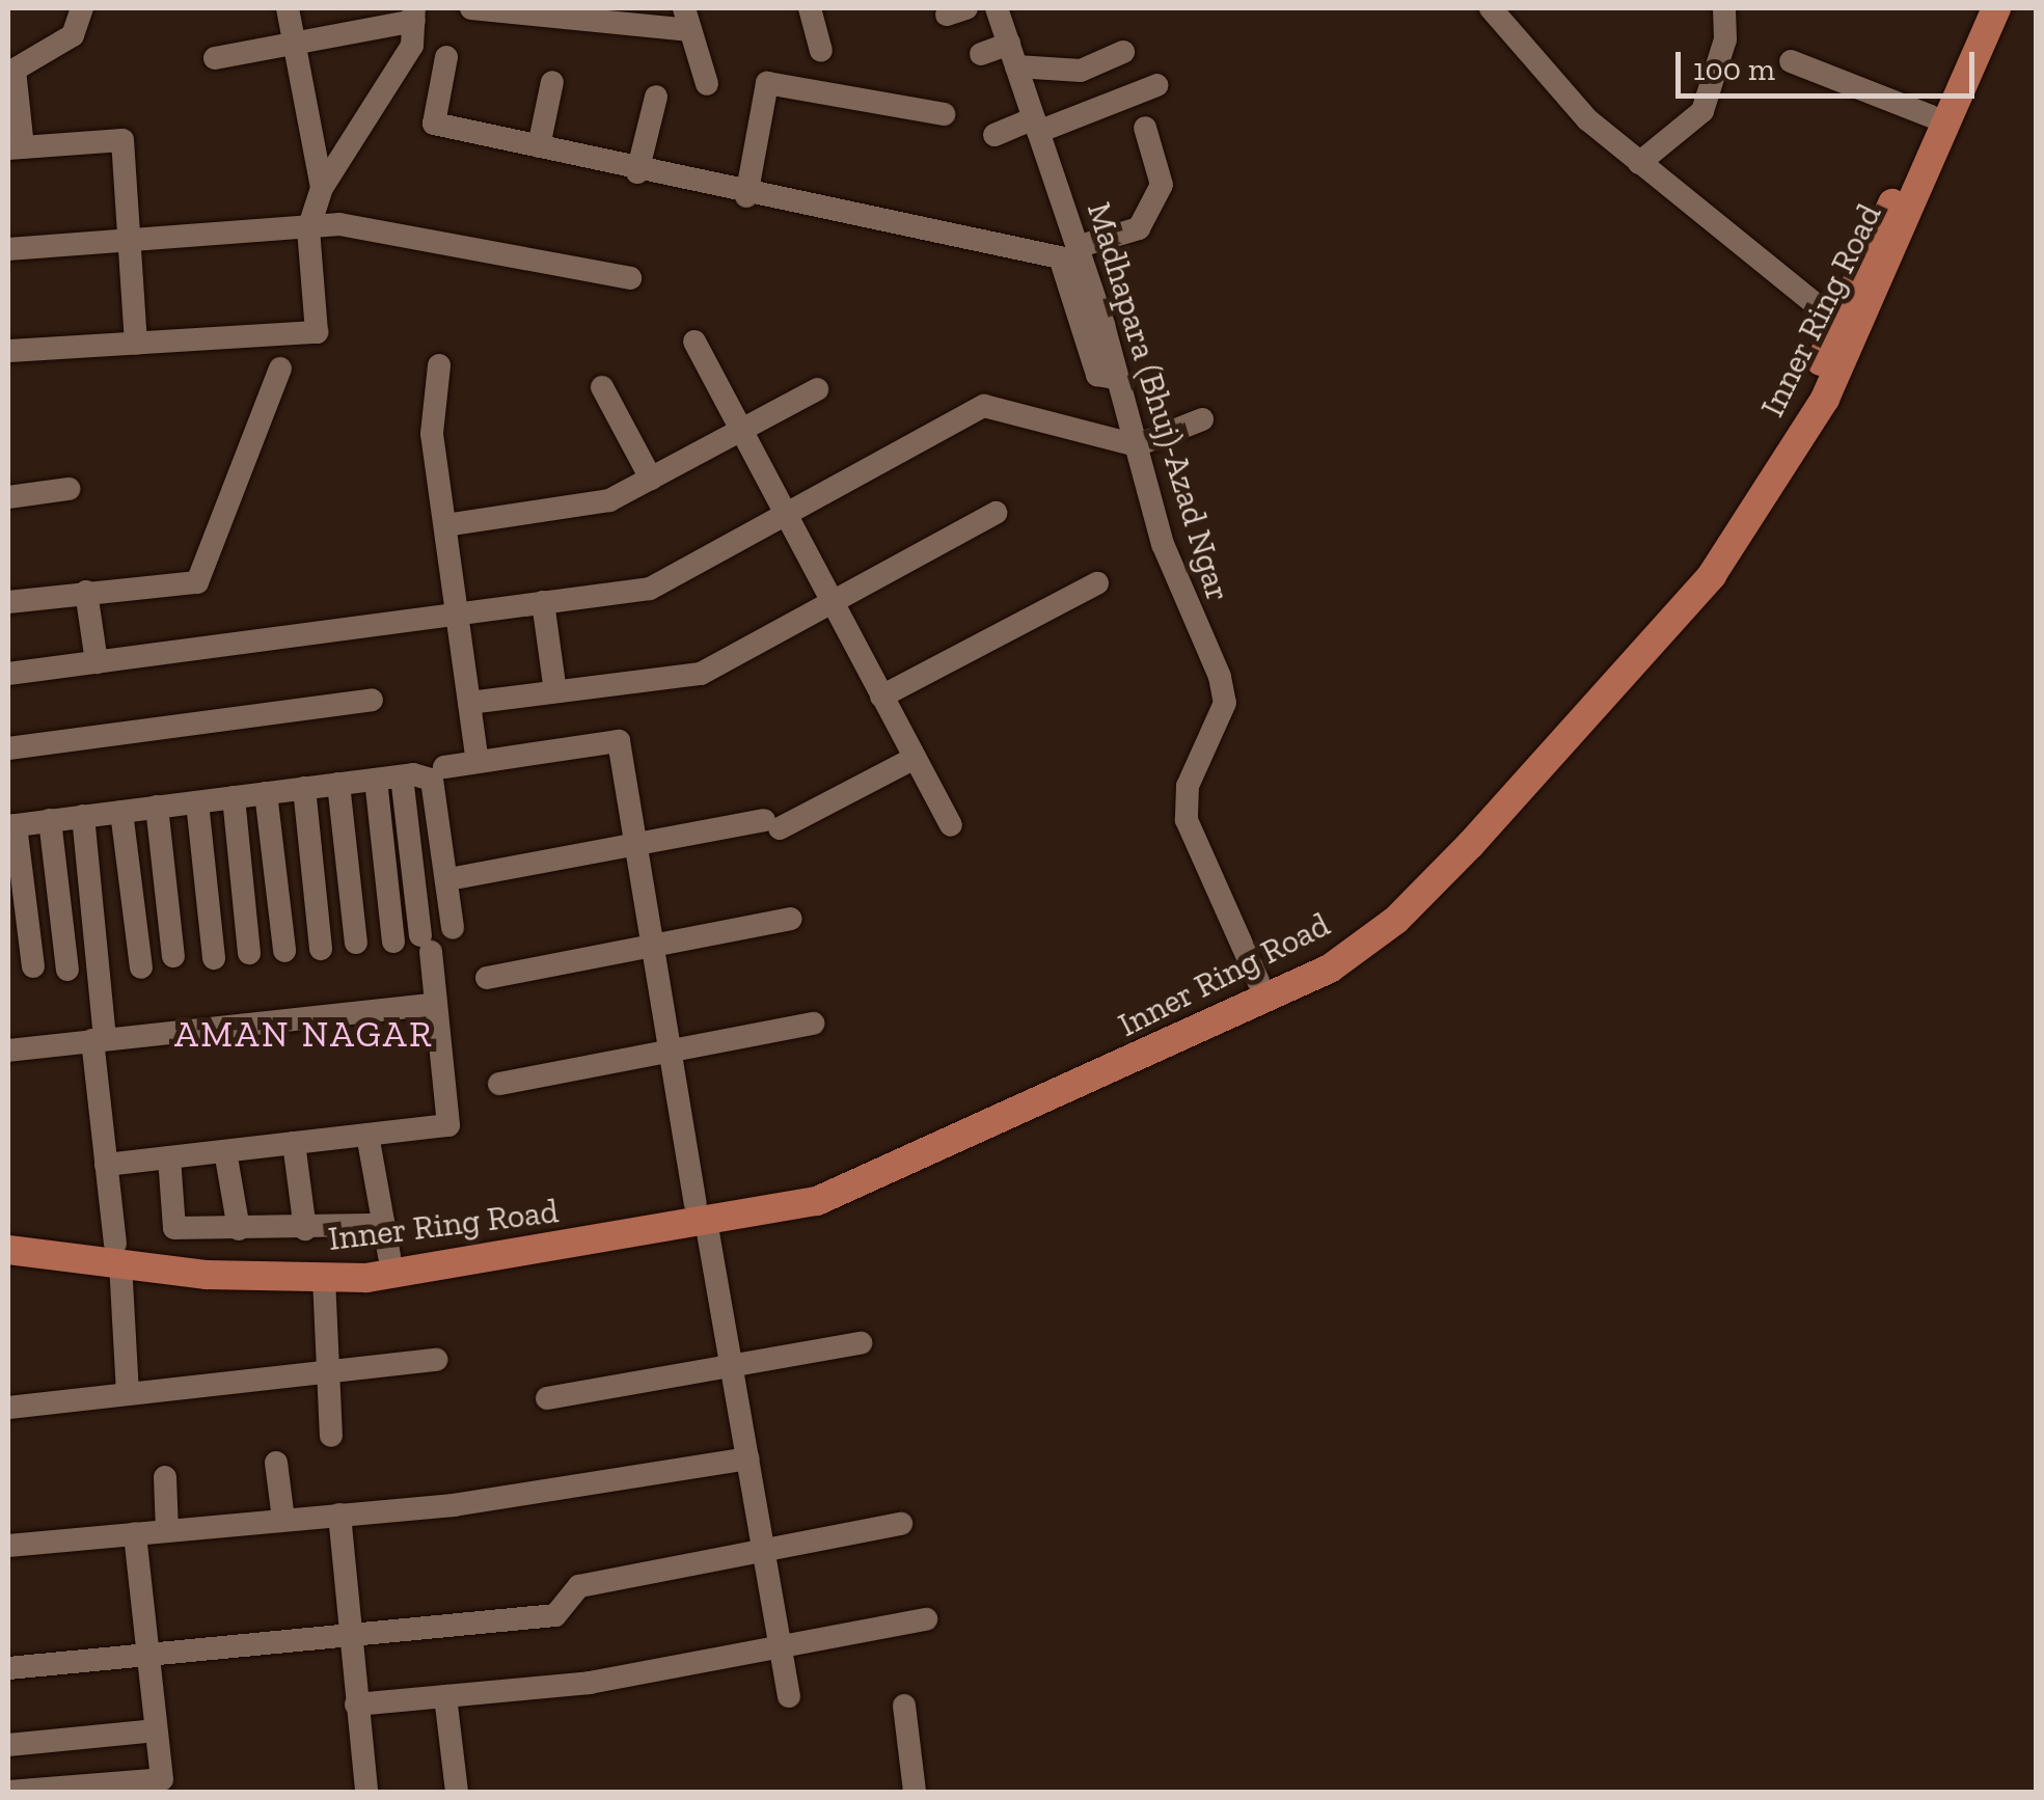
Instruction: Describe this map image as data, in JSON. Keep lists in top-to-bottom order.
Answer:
{
  "streets": {
    "main road": ["Inner Ring Road"],
    "street": ["Madhapara (Bhuj)-Azad Ngar"]
  },
  "crossings": [
    ["Inner Ring Road", "Madhapara (Bhuj)-Azad Ngar"]
  ],
  "districts": ["AMAN NAGAR"],
  "scale_bar": "100 m"
}
